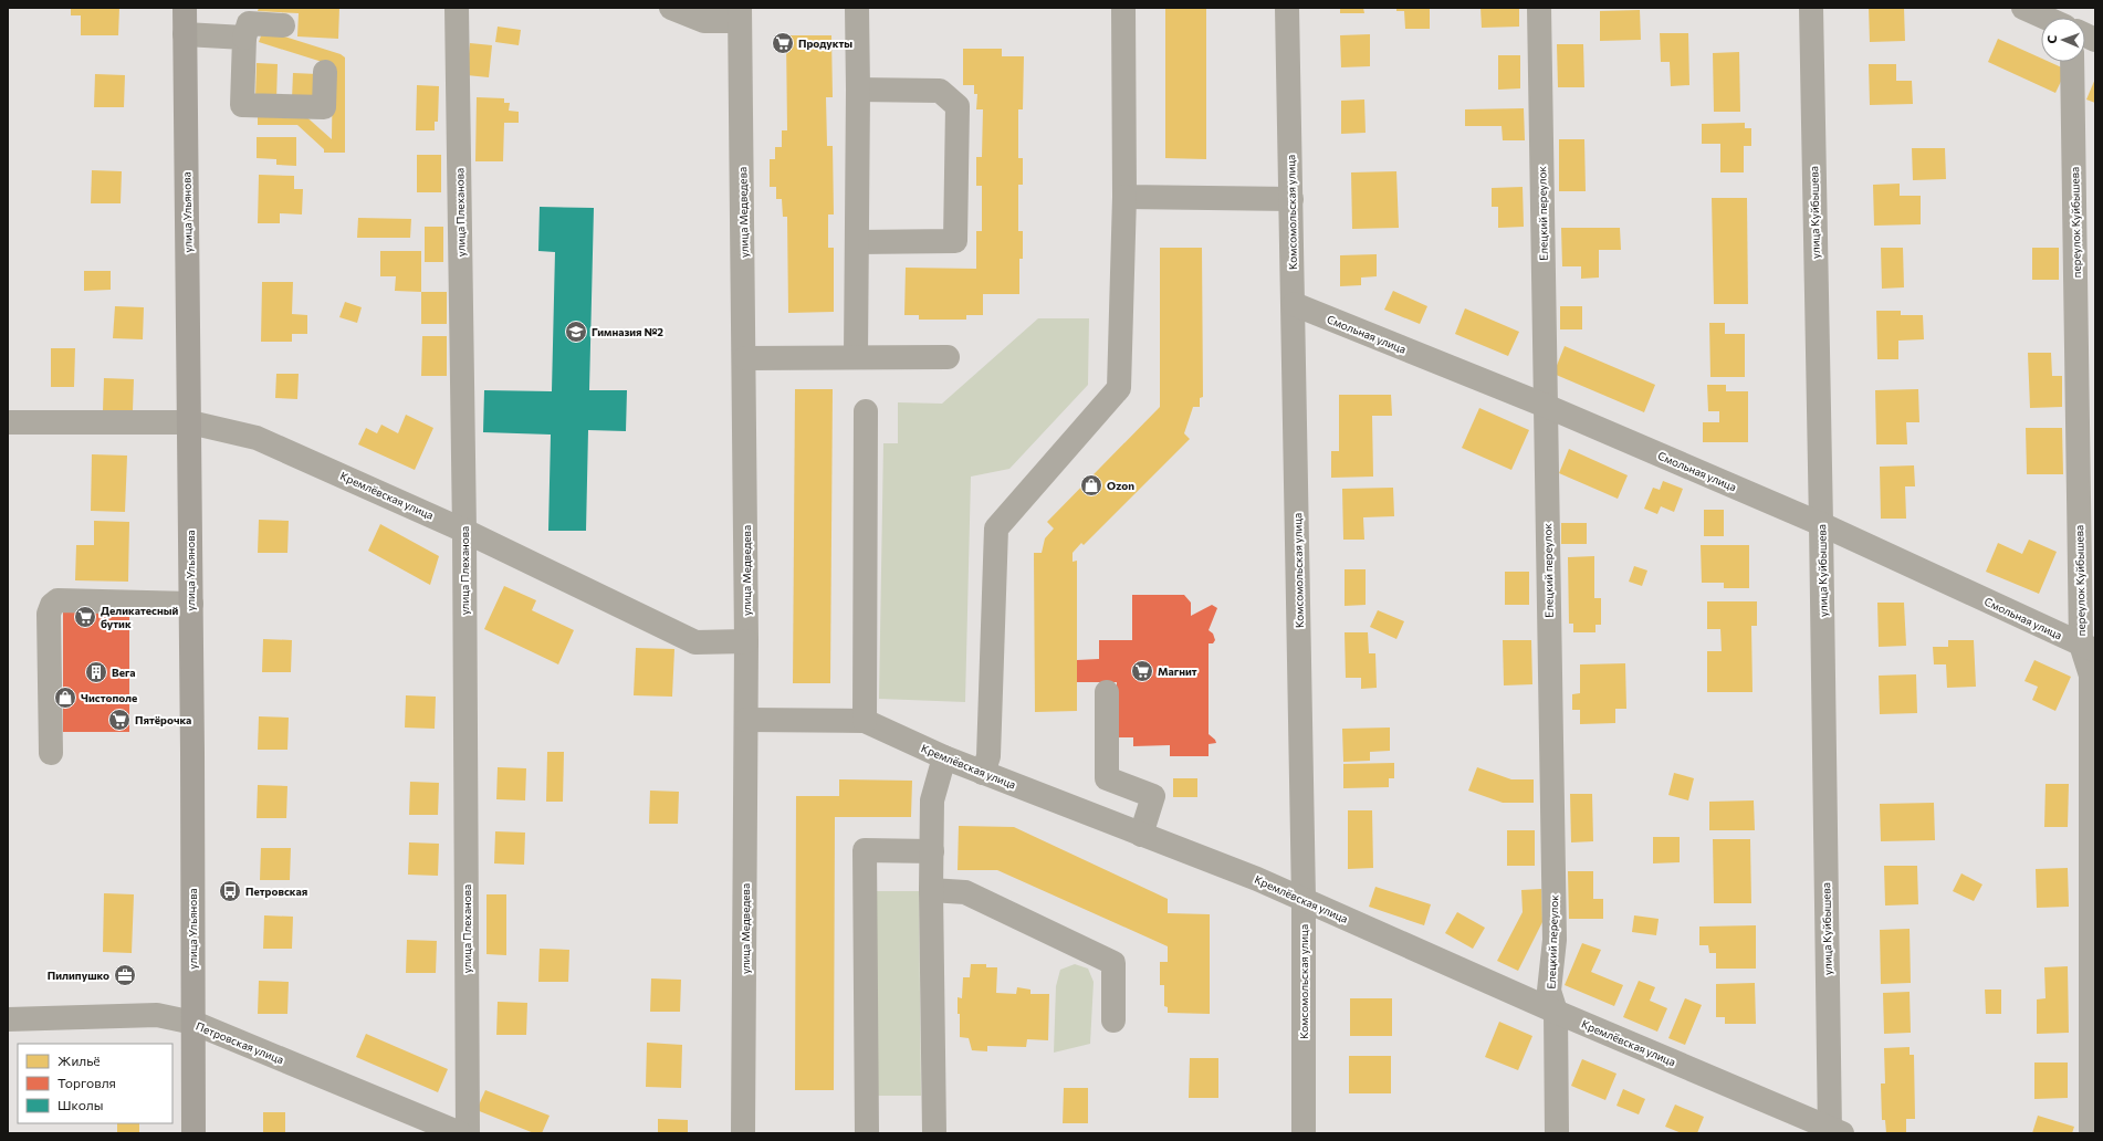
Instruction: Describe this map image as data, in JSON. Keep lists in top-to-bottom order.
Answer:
{
  "streets": {
    "main road": ["улица Ульянова"],
    "street": [
      "улица Плеханова",
      "улица Медведева",
      "Комсомольская улица",
      "улица Куйбышева",
      "Елецкий переулок",
      "переулок Куйбышева",
      "Смольная улица",
      "Кремлёвская улица",
      "Петровская улица"
    ]
  },
  "crossings": [
    ["улица Ульянова", "Кремлёвская улица"],
    ["улица Ульянова", "Петровская улица"],
    ["улица Плеханова", "Кремлёвская улица"],
    ["улица Медведева", "Кремлёвская улица"],
    ["Комсомольская улица", "Смольная улица"],
    ["Комсомольская улица", "Кремлёвская улица"],
    ["улица Куйбышева", "Смольная улица"],
    ["улица Куйбышева", "Кремлёвская улица"],
    ["Елецкий переулок", "Смольная улица"],
    ["Елецкий переулок", "Кремлёвская улица"],
    ["переулок Куйбышева", "Смольная улица"]
  ],
  "places": {
    "supermarket": [
      "Продукты",
      "Деликатесный бутик",
      "Магнит",
      "Пятёрочка"
    ],
    "school or university": ["Гимназия №2"],
    "shop": ["Ozon", "Чистополе"],
    "building": ["Вега"],
    "bus stop": ["Петровская"],
    "office": ["Пилипушко"]
  },
  "legend": ["Жильё", "Торговля", "Школы"],
  "north": "left"
}
